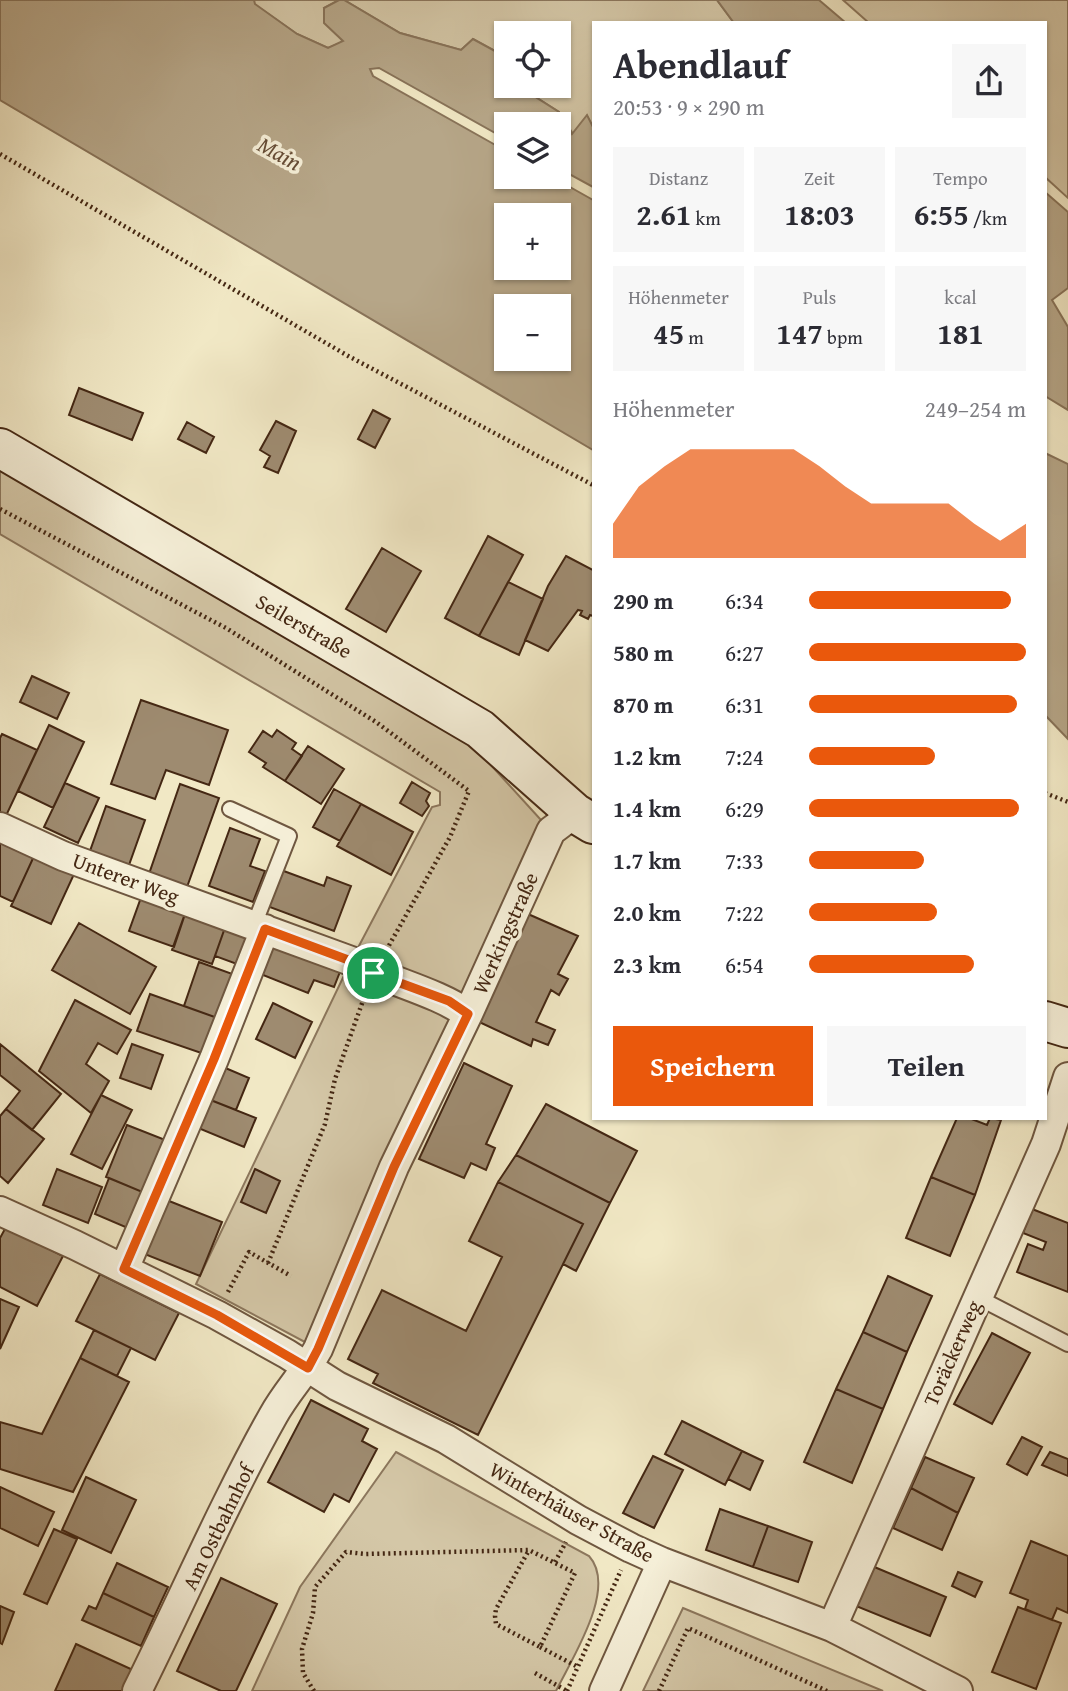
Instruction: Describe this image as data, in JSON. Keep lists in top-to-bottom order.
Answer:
{
  "streets": {
    "main road": ["Seilerstraße"],
    "street": [
      "Unterer Weg",
      "Werkingstraße",
      "Toräckerweg",
      "Winterhäuser Straße",
      "Am Ostbahnhof"
    ]
  },
  "crossings": [
    ["Seilerstraße", "Werkingstraße"],
    ["Unterer Weg", "Werkingstraße"],
    ["Werkingstraße", "Winterhäuser Straße"],
    ["Werkingstraße", "Am Ostbahnhof"],
    ["Toräckerweg", "Winterhäuser Straße"],
    ["Winterhäuser Straße", "Am Ostbahnhof"]
  ],
  "water": ["Main"],
  "page": {
    "map_buttons": ["+", "−"],
    "heading": ["Abendlauf", "20:53 · 9 × 290 m"],
    "stats": [
      ["Distanz", "2.61 km"],
      ["Zeit", "18:03"],
      ["Tempo", "6:55 /km"],
      ["Höhenmeter", "45 m"],
      ["Puls", "147 bpm"],
      ["kcal", "181"]
    ],
    "chart": ["Höhenmeter", "249–254 m"],
    "list": [
      {
        "name": "290 m",
        "note": "6:34"
      },
      {
        "name": "580 m",
        "note": "6:27"
      },
      {
        "name": "870 m",
        "note": "6:31"
      },
      {
        "name": "1.2 km",
        "note": "7:24"
      },
      {
        "name": "1.4 km",
        "note": "6:29"
      },
      {
        "name": "1.7 km",
        "note": "7:33"
      },
      {
        "name": "2.0 km",
        "note": "7:22"
      },
      {
        "name": "2.3 km",
        "note": "6:54"
      }
    ],
    "buttons": ["Speichern", "Teilen"]
  }
}
